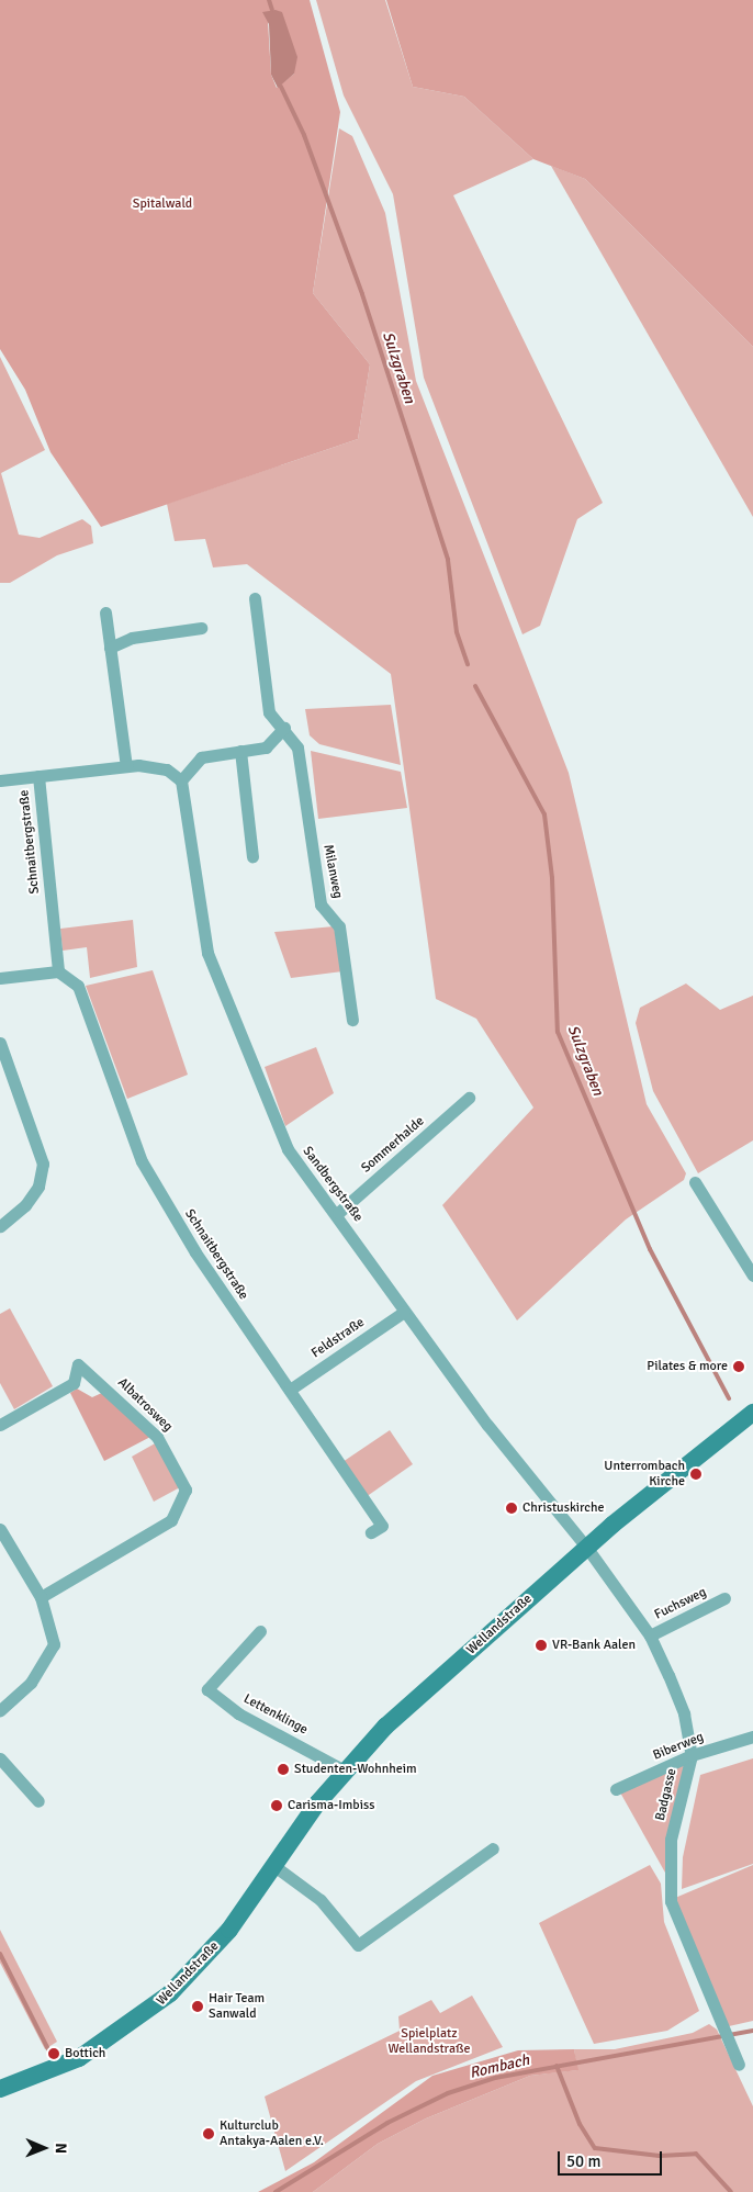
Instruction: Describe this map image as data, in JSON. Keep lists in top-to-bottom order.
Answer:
{
  "streets": {
    "main road": ["Wellandstraße"],
    "street": [
      "Schnaitbergstraße",
      "Milanweg",
      "Sommerhalde",
      "Sandbergstraße",
      "Feldstraße",
      "Albatrosweg",
      "Fuchsweg",
      "Lettenklinge",
      "Biberweg",
      "Badgasse"
    ]
  },
  "crossings": [
    ["Schnaitbergstraße", "Feldstraße"],
    ["Sommerhalde", "Sandbergstraße"],
    ["Sandbergstraße", "Feldstraße"],
    ["Sandbergstraße", "Wellandstraße"],
    ["Sandbergstraße", "Badgasse"],
    ["Fuchsweg", "Badgasse"],
    ["Wellandstraße", "Lettenklinge"],
    ["Wellandstraße", "Badgasse"],
    ["Biberweg", "Badgasse"]
  ],
  "water": ["Sulzgraben", "Rombach"],
  "parks": ["Spitalwald", "Spielplatz Wellandstraße"],
  "places": [
    "Pilates & more",
    "Unterrombach Kirche",
    "Christuskirche",
    "VR-Bank Aalen",
    "Studenten-Wohnheim",
    "Carisma-Imbiss",
    "Hair Team Sanwald",
    "Bottich",
    "Kulturclub Antakya-Aalen e.V."
  ],
  "scale_bar": "50 m",
  "north": "right"
}
